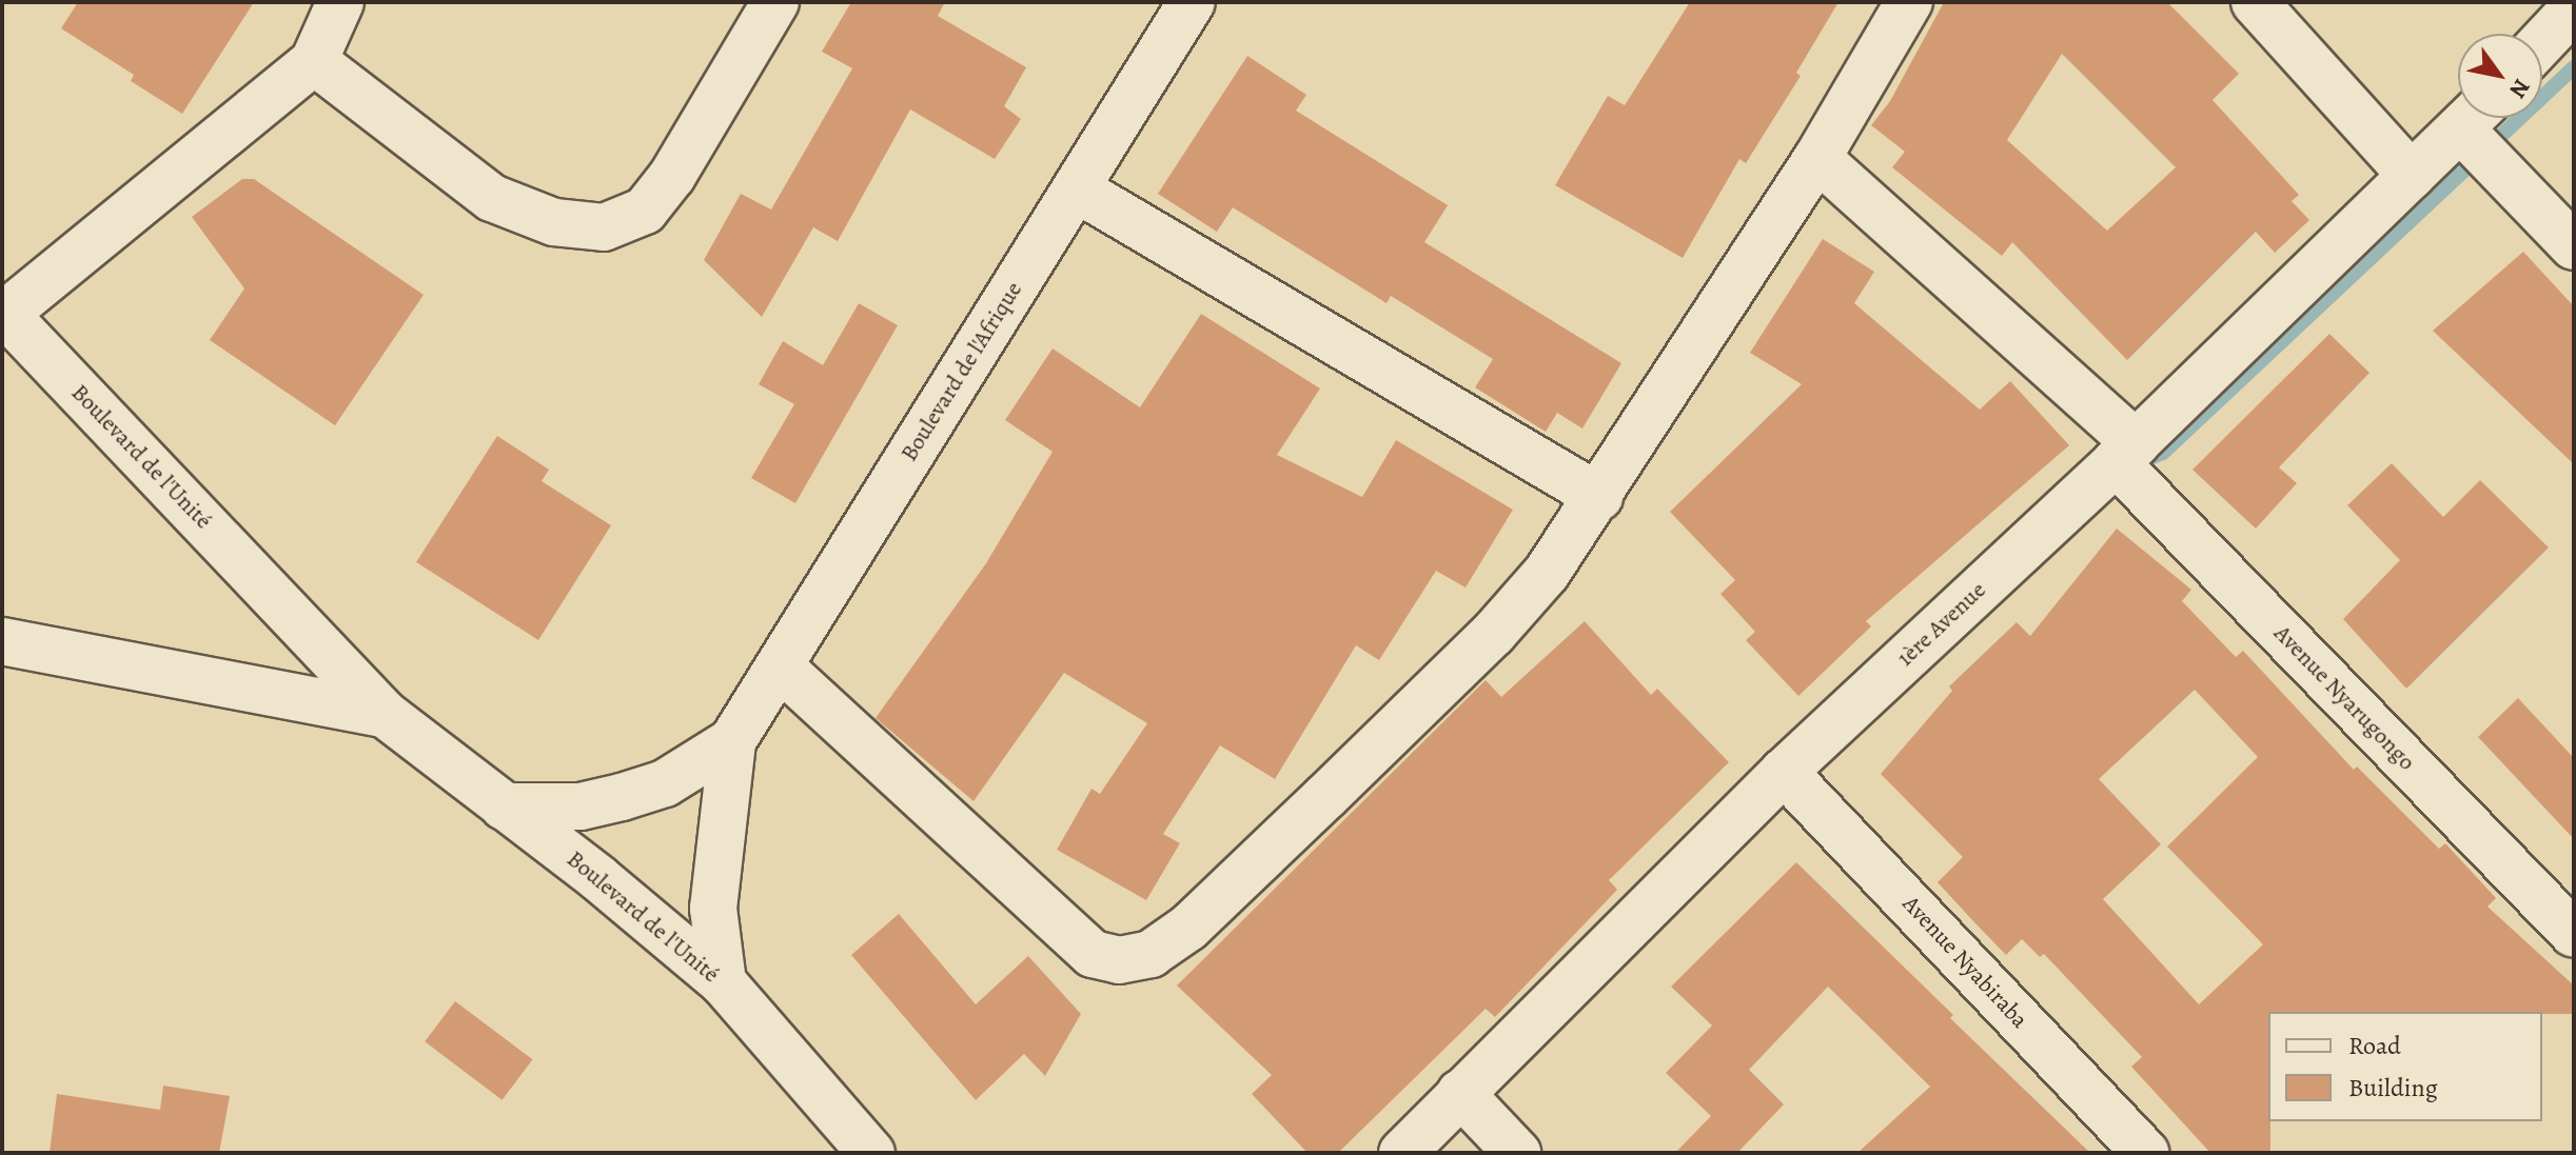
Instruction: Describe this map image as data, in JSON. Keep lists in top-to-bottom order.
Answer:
{
  "streets": {
    "street": [
      "Boulevard de l'Afrique",
      "Boulevard de l'Unité",
      "1ère Avenue",
      "Avenue Nyarugongo",
      "Avenue Nyabiraba"
    ]
  },
  "crossings": [
    ["Boulevard de l'Afrique", "Boulevard de l'Unité"],
    ["1ère Avenue", "Avenue Nyarugongo"],
    ["1ère Avenue", "Avenue Nyabiraba"]
  ],
  "legend": ["Road", "Building"],
  "north": "bottom right"
}
